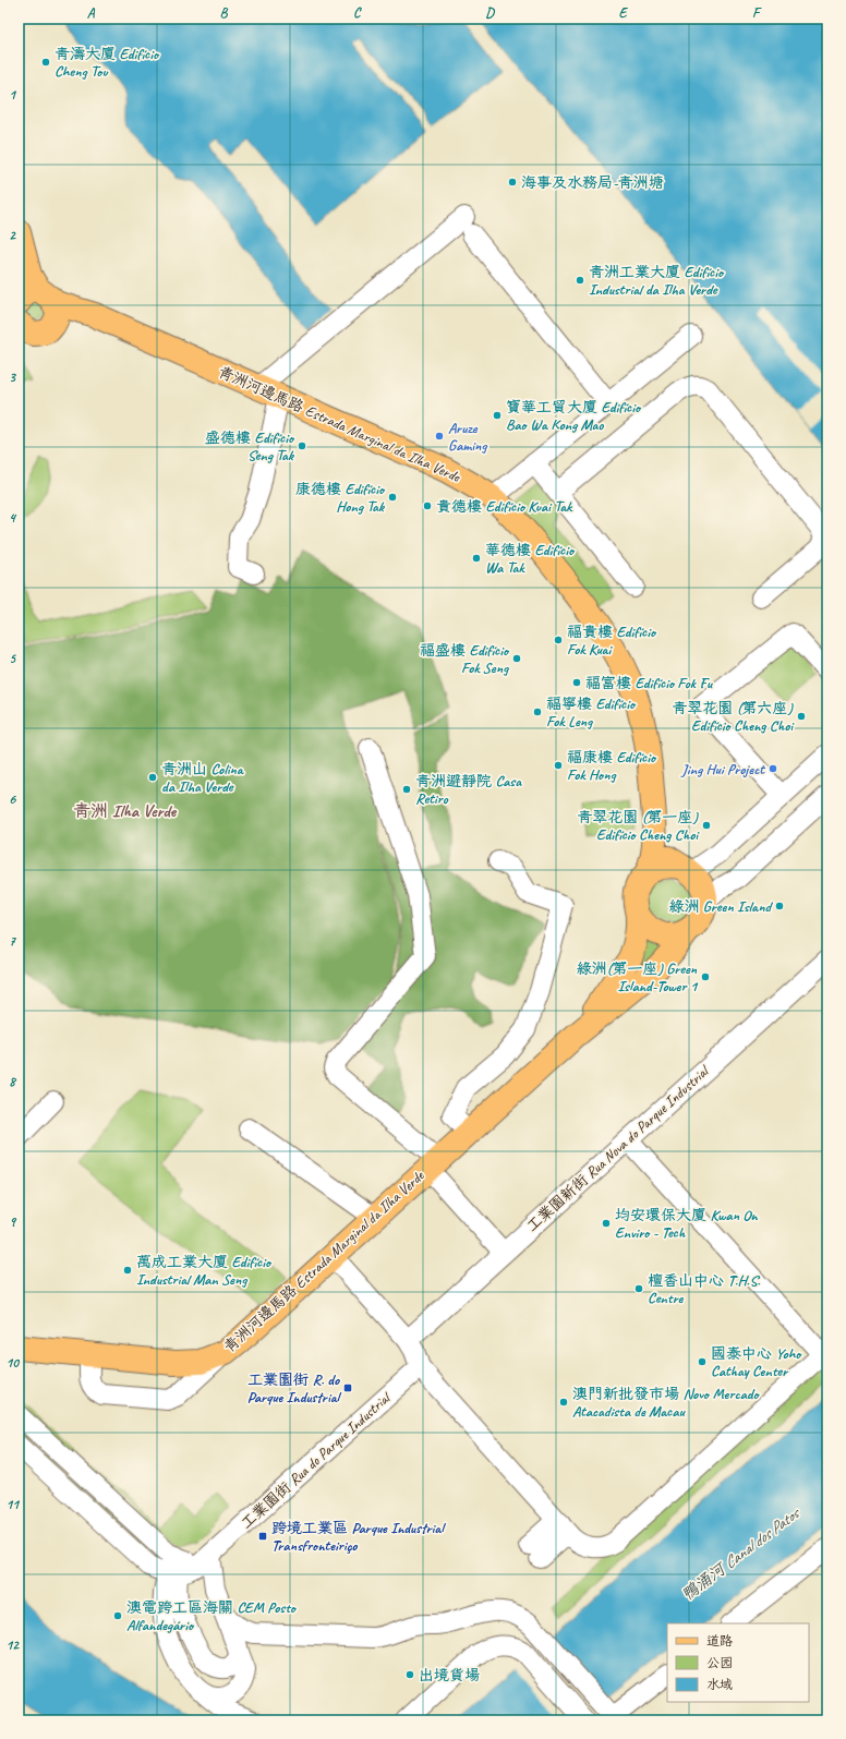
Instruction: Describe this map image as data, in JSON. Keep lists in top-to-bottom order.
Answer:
{
  "streets": {
    "main road": ["青洲河邊馬路 Estrada Marginal da Ilha Verde"],
    "street": ["工業園新街 Rua Nova do Parque Industrial", "工業園街 Rua do Parque Industrial"]
  },
  "districts": ["青洲 Ilha Verde"],
  "water": ["鴨涌河 Canal dos Patos"],
  "places": {
    "other": [
      "青濤大廈 Edifício Cheng Tou",
      "海事及水務局-青洲塘",
      "青洲工業大廈 Edifício Industrial da Ilha Verde",
      "寶華工貿大廈 Edifício Bao Wa Kong Mao",
      "Aruze Gaming",
      "盛德樓 Edifício Seng Tak",
      "康德樓 Edifício Hong Tak",
      "貴德樓 Edifício Kuai Tak",
      "華德樓 Edifício Wa Tak",
      "福貴樓 Edifício Fok Kuai",
      "福盛樓 Edifício Fok Seng",
      "福富樓 Edifício Fok Fu",
      "福寧樓 Edifício Fok Leng",
      "青翠花園 (第六座) Edifício Cheng Choi",
      "福康樓 Edifício Fok Hong",
      "Jing Hui Project",
      "青洲山 Colina da Ilha Verde",
      "青洲避靜院 Casa Retiro",
      "青翠花園 (第一座) Edifício Cheng Choi",
      "綠洲 Green Island",
      "綠洲(第一座) Green Island-Tower 1",
      "均安環保大廈 Kwan On Enviro - Tech",
      "萬成工業大廈 Edifício Industrial Man Seng",
      "檀香山中心 T.H.S. Centre",
      "國泰中心 Yoho Cathay Center",
      "澳門新批發市場 Novo Mercado Atacadista de Macau",
      "澳電跨工區海關 CEM Posto Alfandegário",
      "出境貨場"
    ],
    "transit": ["工業園街 R. do Parque Industrial", "跨境工業區 Parque Industrial Transfronteiriço"]
  },
  "legend": ["道路", "公园", "水域"],
  "grid": {
    "columns": [
      "A",
      "B",
      "C",
      "D",
      "E",
      "F"
    ],
    "rows": [
      "1",
      "2",
      "3",
      "4",
      "5",
      "6",
      "7",
      "8",
      "9",
      "10",
      "11",
      "12"
    ]
  }
}
